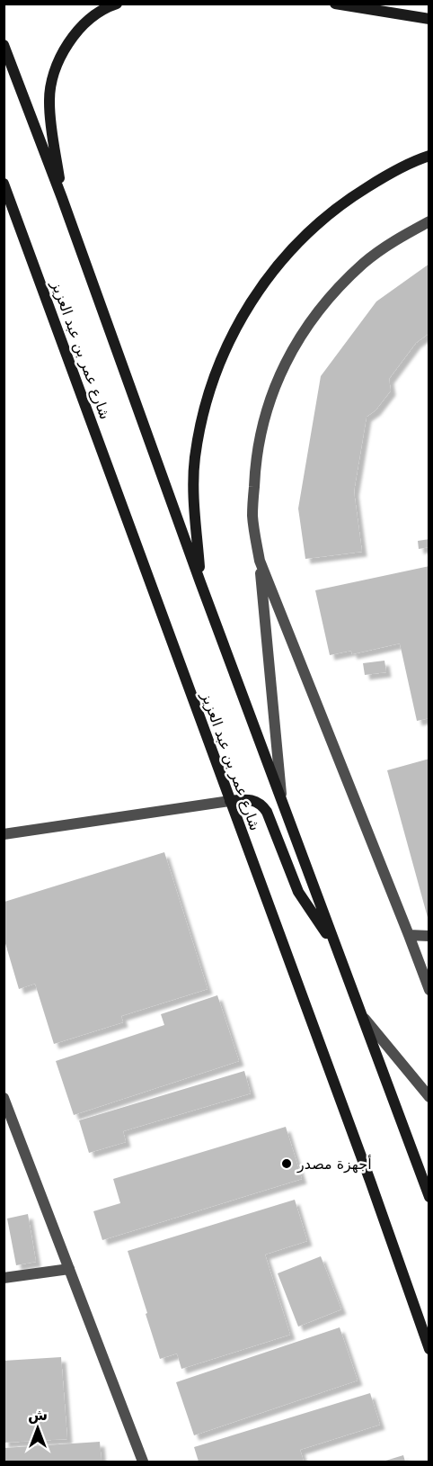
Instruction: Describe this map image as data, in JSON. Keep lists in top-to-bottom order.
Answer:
{
  "streets": {
    "main road": ["شارع عمر بن عبد العزيز"]
  },
  "places": ["أجهزة مصدر"],
  "north": "top"
}
